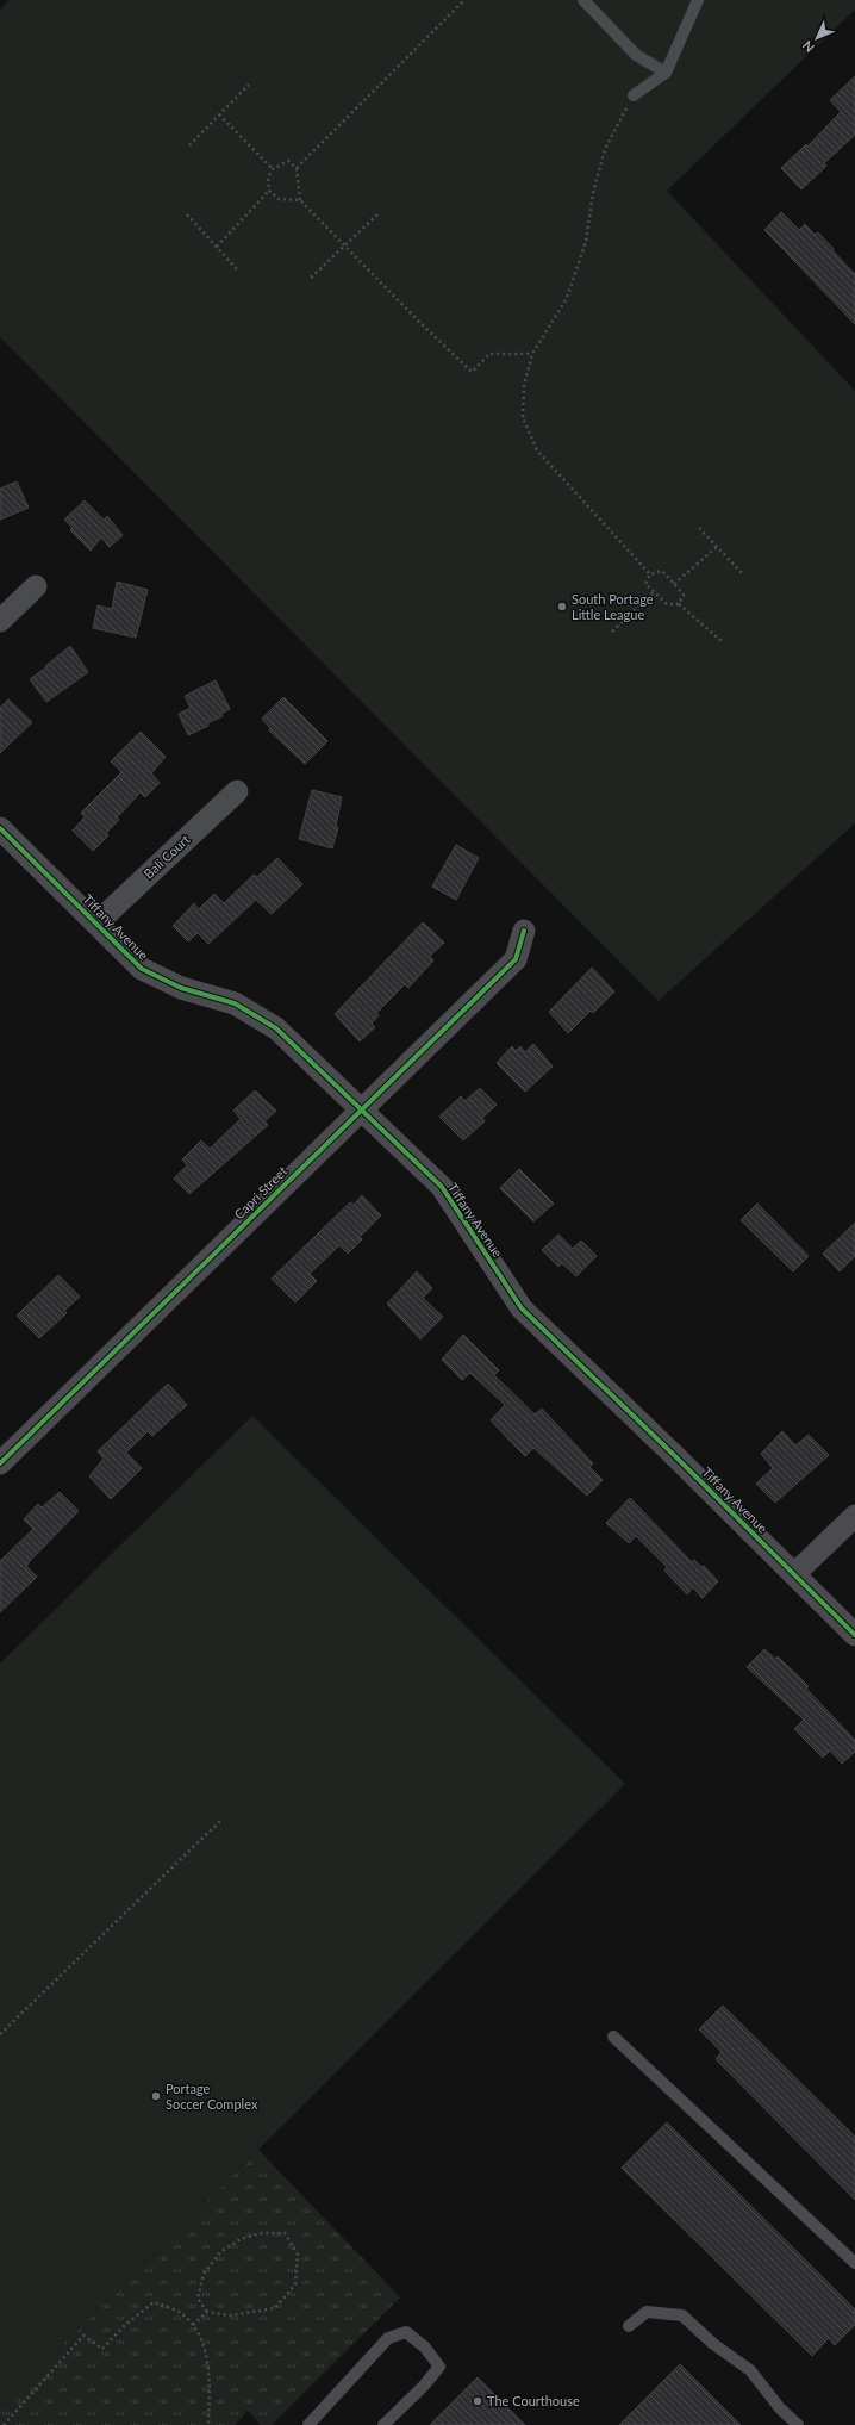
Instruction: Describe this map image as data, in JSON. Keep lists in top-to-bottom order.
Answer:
{
  "streets": {
    "street": ["Bali Court", "Tiffany Avenue", "Capri Street"]
  },
  "crossings": [
    ["Bali Court", "Tiffany Avenue"],
    ["Tiffany Avenue", "Capri Street"]
  ],
  "places": ["South Portage Little League", "Portage Soccer Complex", "The Courthouse"],
  "north": "bottom left"
}
